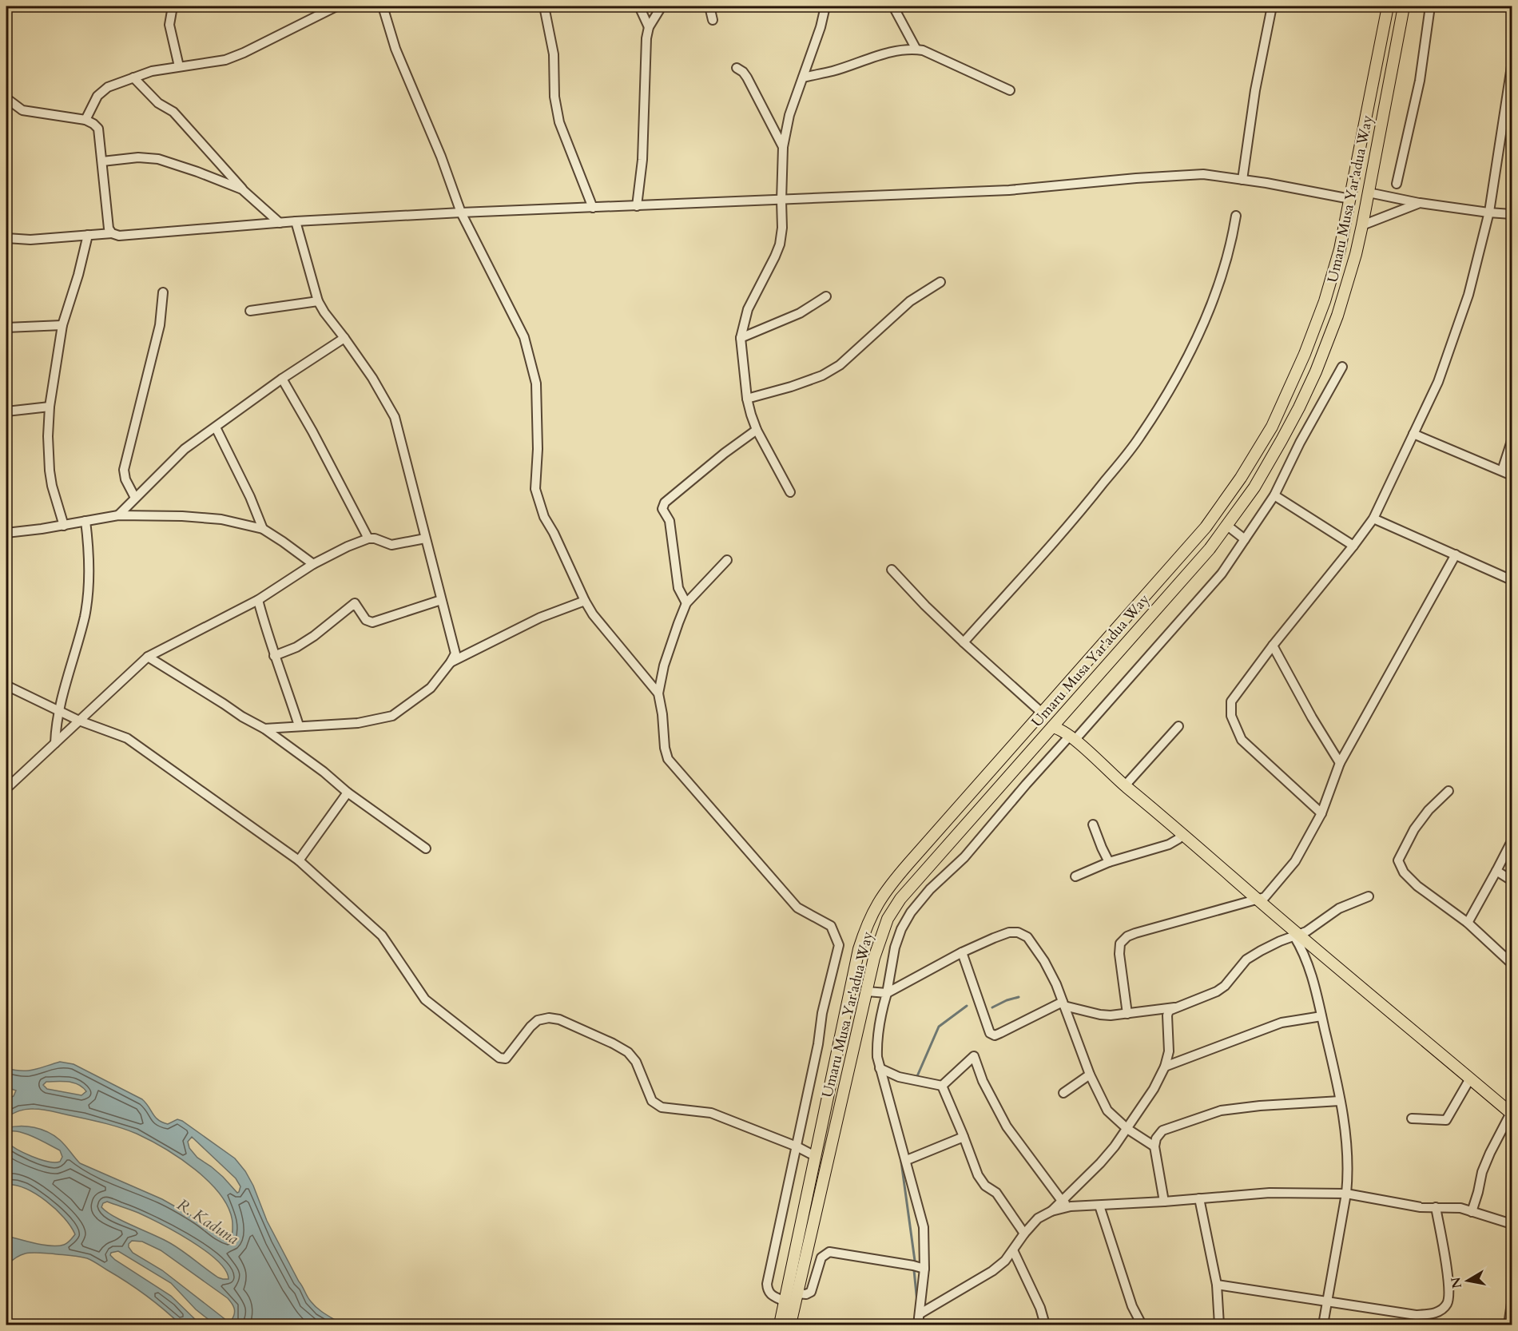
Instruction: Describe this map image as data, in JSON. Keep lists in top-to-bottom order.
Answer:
{
  "streets": {
    "main road": ["Umaru Musa Yar'adua Way"]
  },
  "water": ["R. Kaduna"],
  "north": "left"
}
